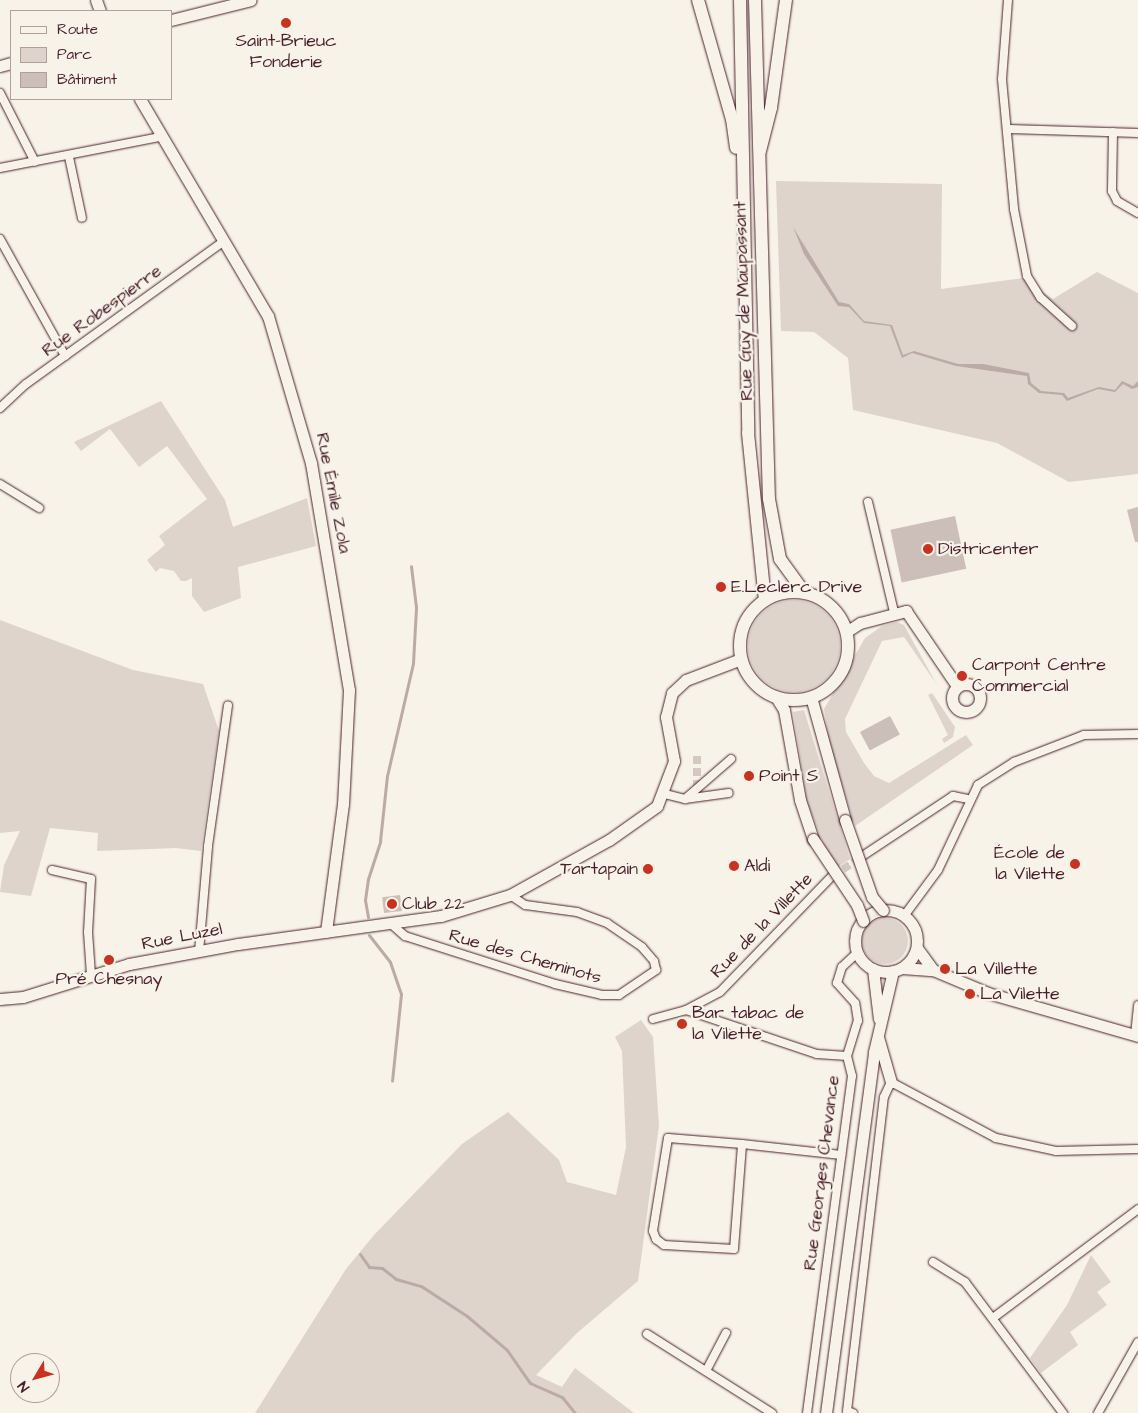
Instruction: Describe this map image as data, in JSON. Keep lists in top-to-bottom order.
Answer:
{
  "streets": {
    "main road": ["Rue Guy de Maupassant"],
    "street": [
      "Rue Robespierre",
      "Rue Émile Zola",
      "Rue de la Villette",
      "Rue Luzel",
      "Rue des Cheminots",
      "Rue Georges Chevance"
    ]
  },
  "crossings": [
    ["Rue Robespierre", "Rue Émile Zola"],
    ["Rue Émile Zola", "Rue Luzel"],
    ["Rue Luzel", "Rue des Cheminots"]
  ],
  "places": [
    "Saint-Brieuc Fonderie",
    "Districenter",
    "E.Leclerc Drive",
    "Carpont Centre Commercial",
    "Point S",
    "École de la Vilette",
    "Aldi",
    "Tartapain",
    "Club 22",
    "Pré Chesnay",
    "La Villette",
    "La Vilette",
    "Bar tabac de la Vilette"
  ],
  "legend": ["Route", "Parc", "Bâtiment"],
  "north": "bottom left"
}
